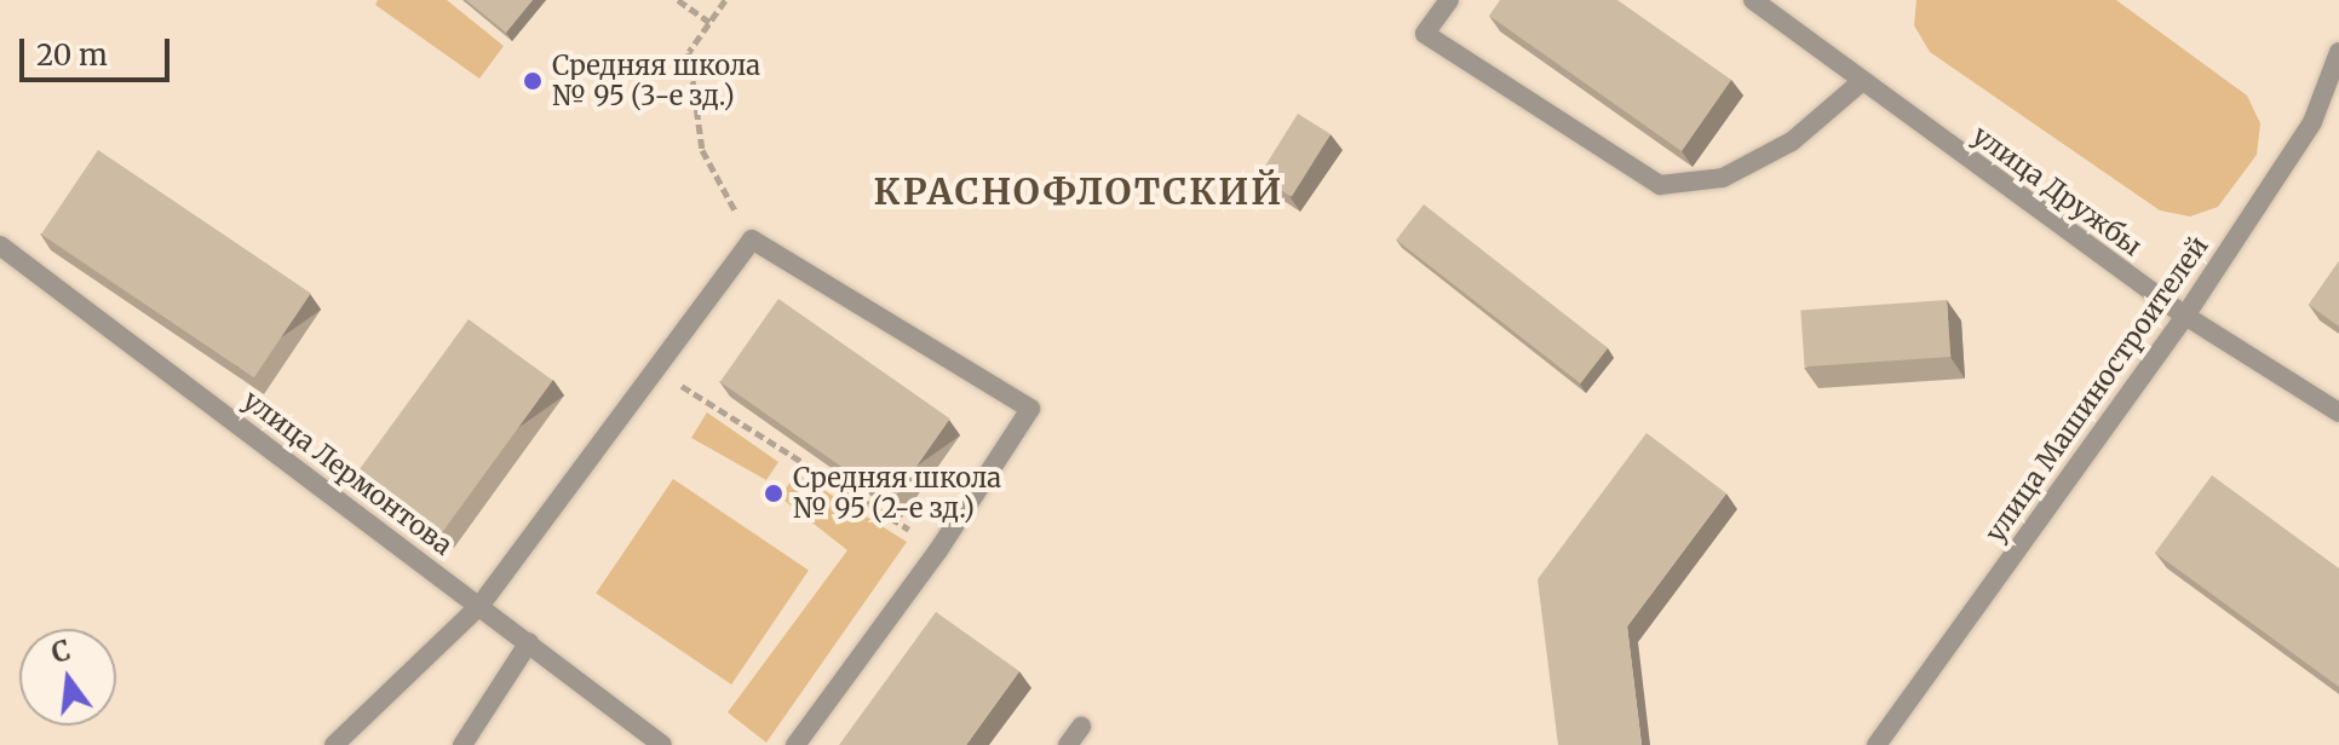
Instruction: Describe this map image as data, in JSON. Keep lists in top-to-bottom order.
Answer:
{
  "streets": {
    "street": ["улица Дружбы", "улица Машиностроителей", "улица Лермонтова"]
  },
  "crossings": [
    ["улица Дружбы", "улица Машиностроителей"]
  ],
  "districts": ["КРАСНОФЛОТСКИЙ"],
  "places": ["Средняя школа № 95 (3-е зд.)", "Средняя школа № 95 (2-е зд.)"],
  "scale_bar": "20 m",
  "north": "top"
}
